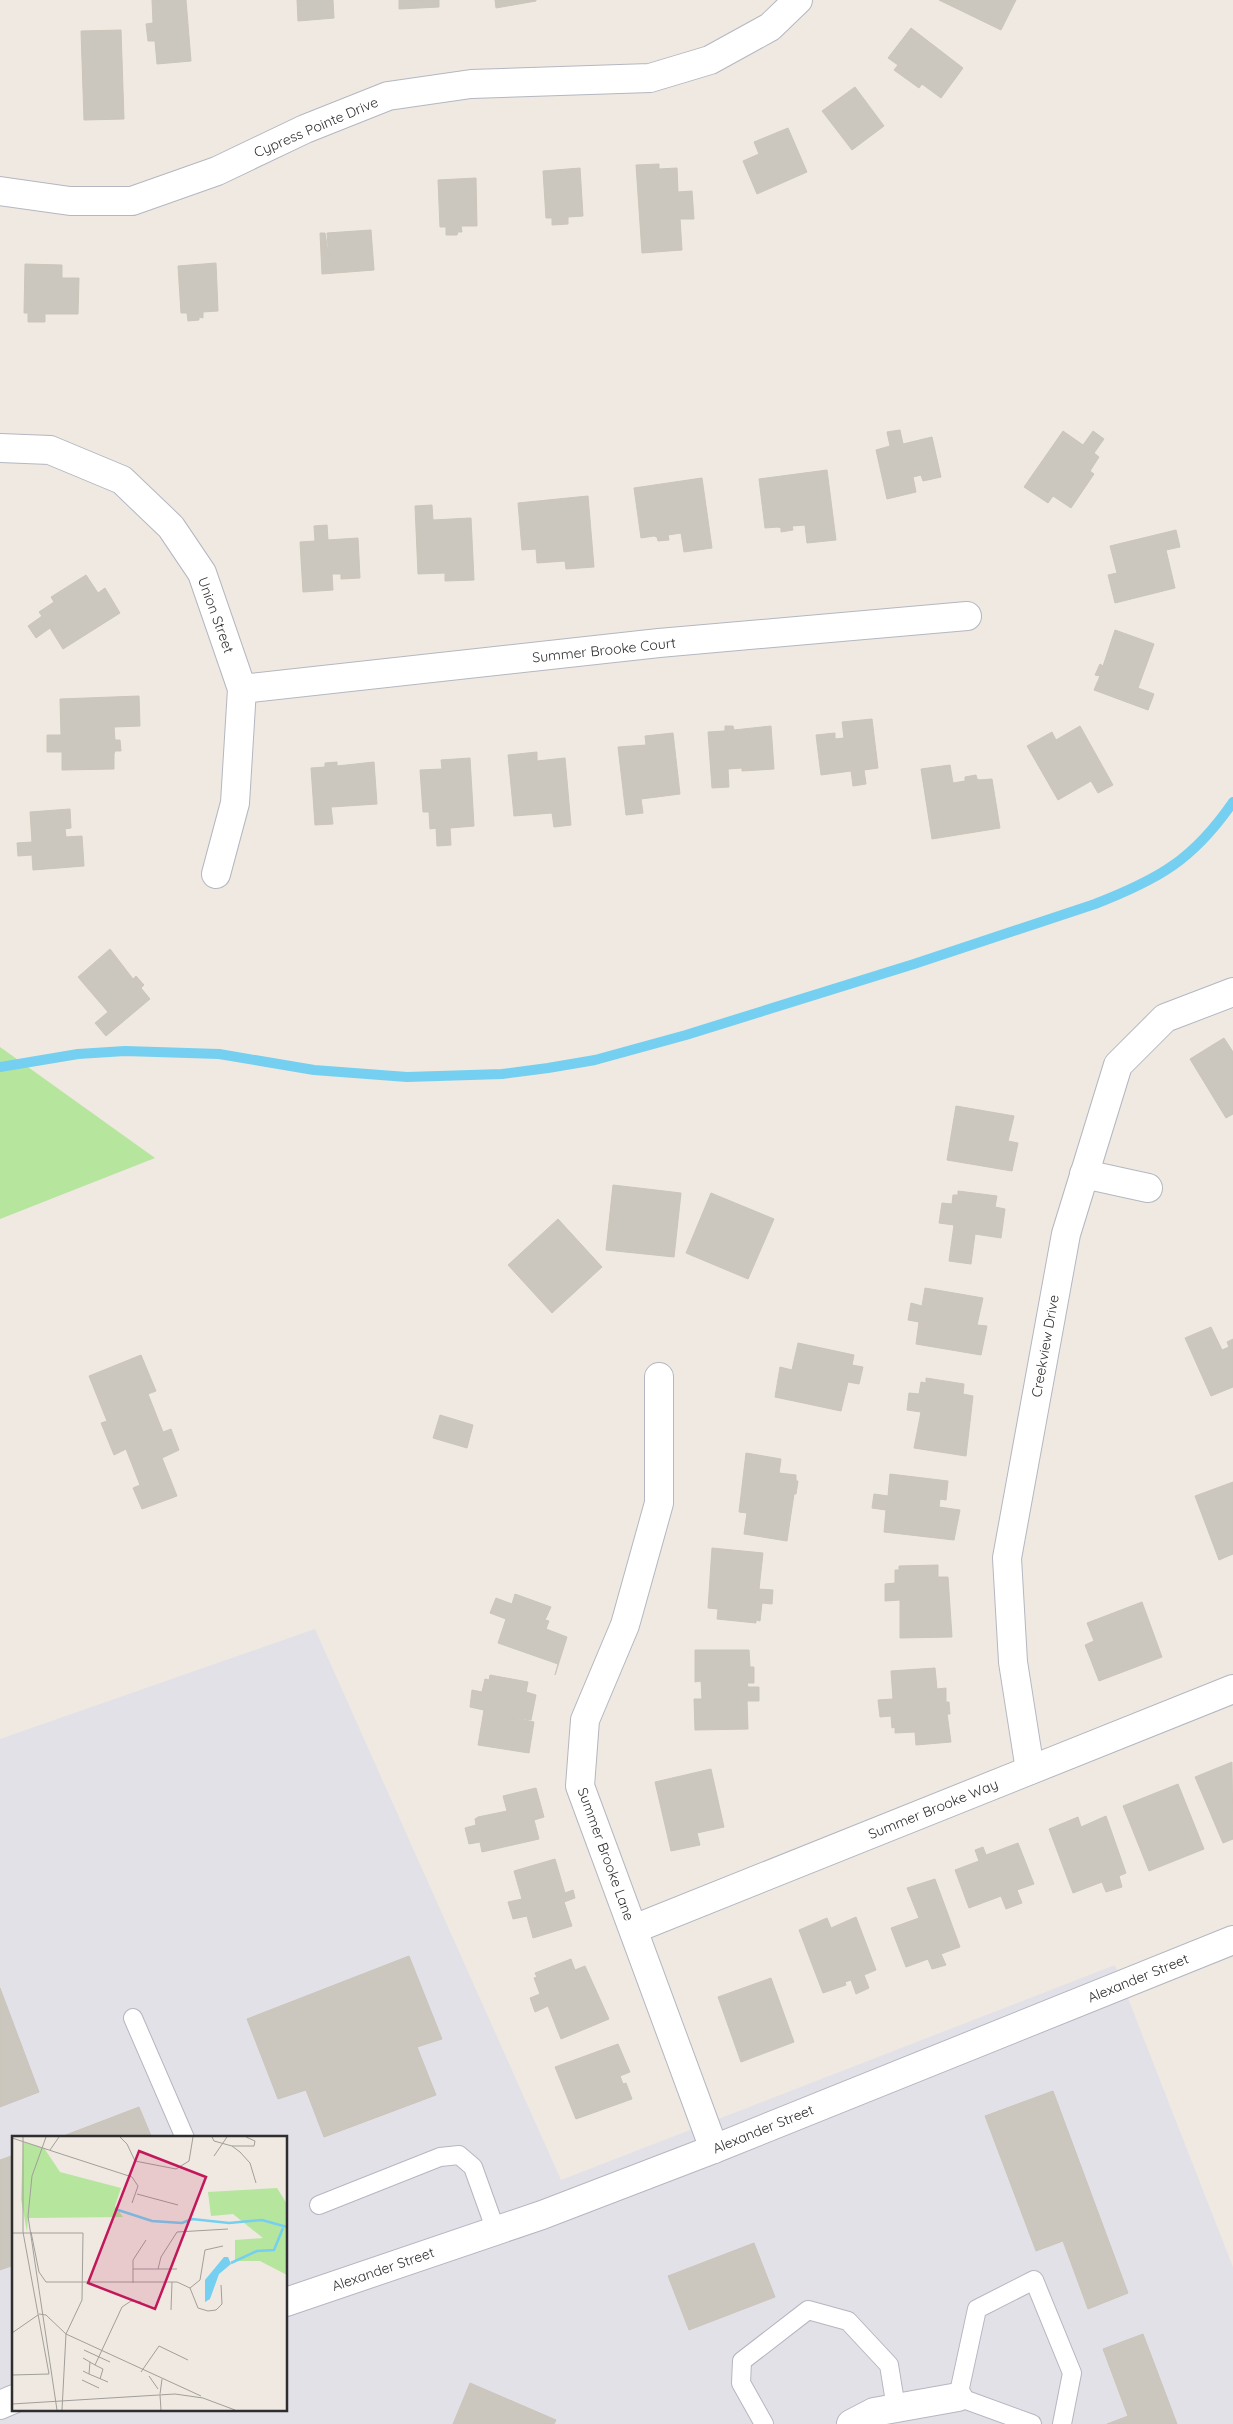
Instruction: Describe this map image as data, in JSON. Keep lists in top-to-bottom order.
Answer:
{
  "streets": {
    "street": [
      "Cypress Pointe Drive",
      "Union Street",
      "Summer Brooke Court",
      "Creekview Drive",
      "Summer Brooke Way",
      "Summer Brooke Lane",
      "Alexander Street"
    ]
  },
  "crossings": [
    ["Union Street", "Summer Brooke Court"],
    ["Creekview Drive", "Summer Brooke Way"],
    ["Summer Brooke Way", "Summer Brooke Lane"],
    ["Summer Brooke Lane", "Alexander Street"]
  ]
}
